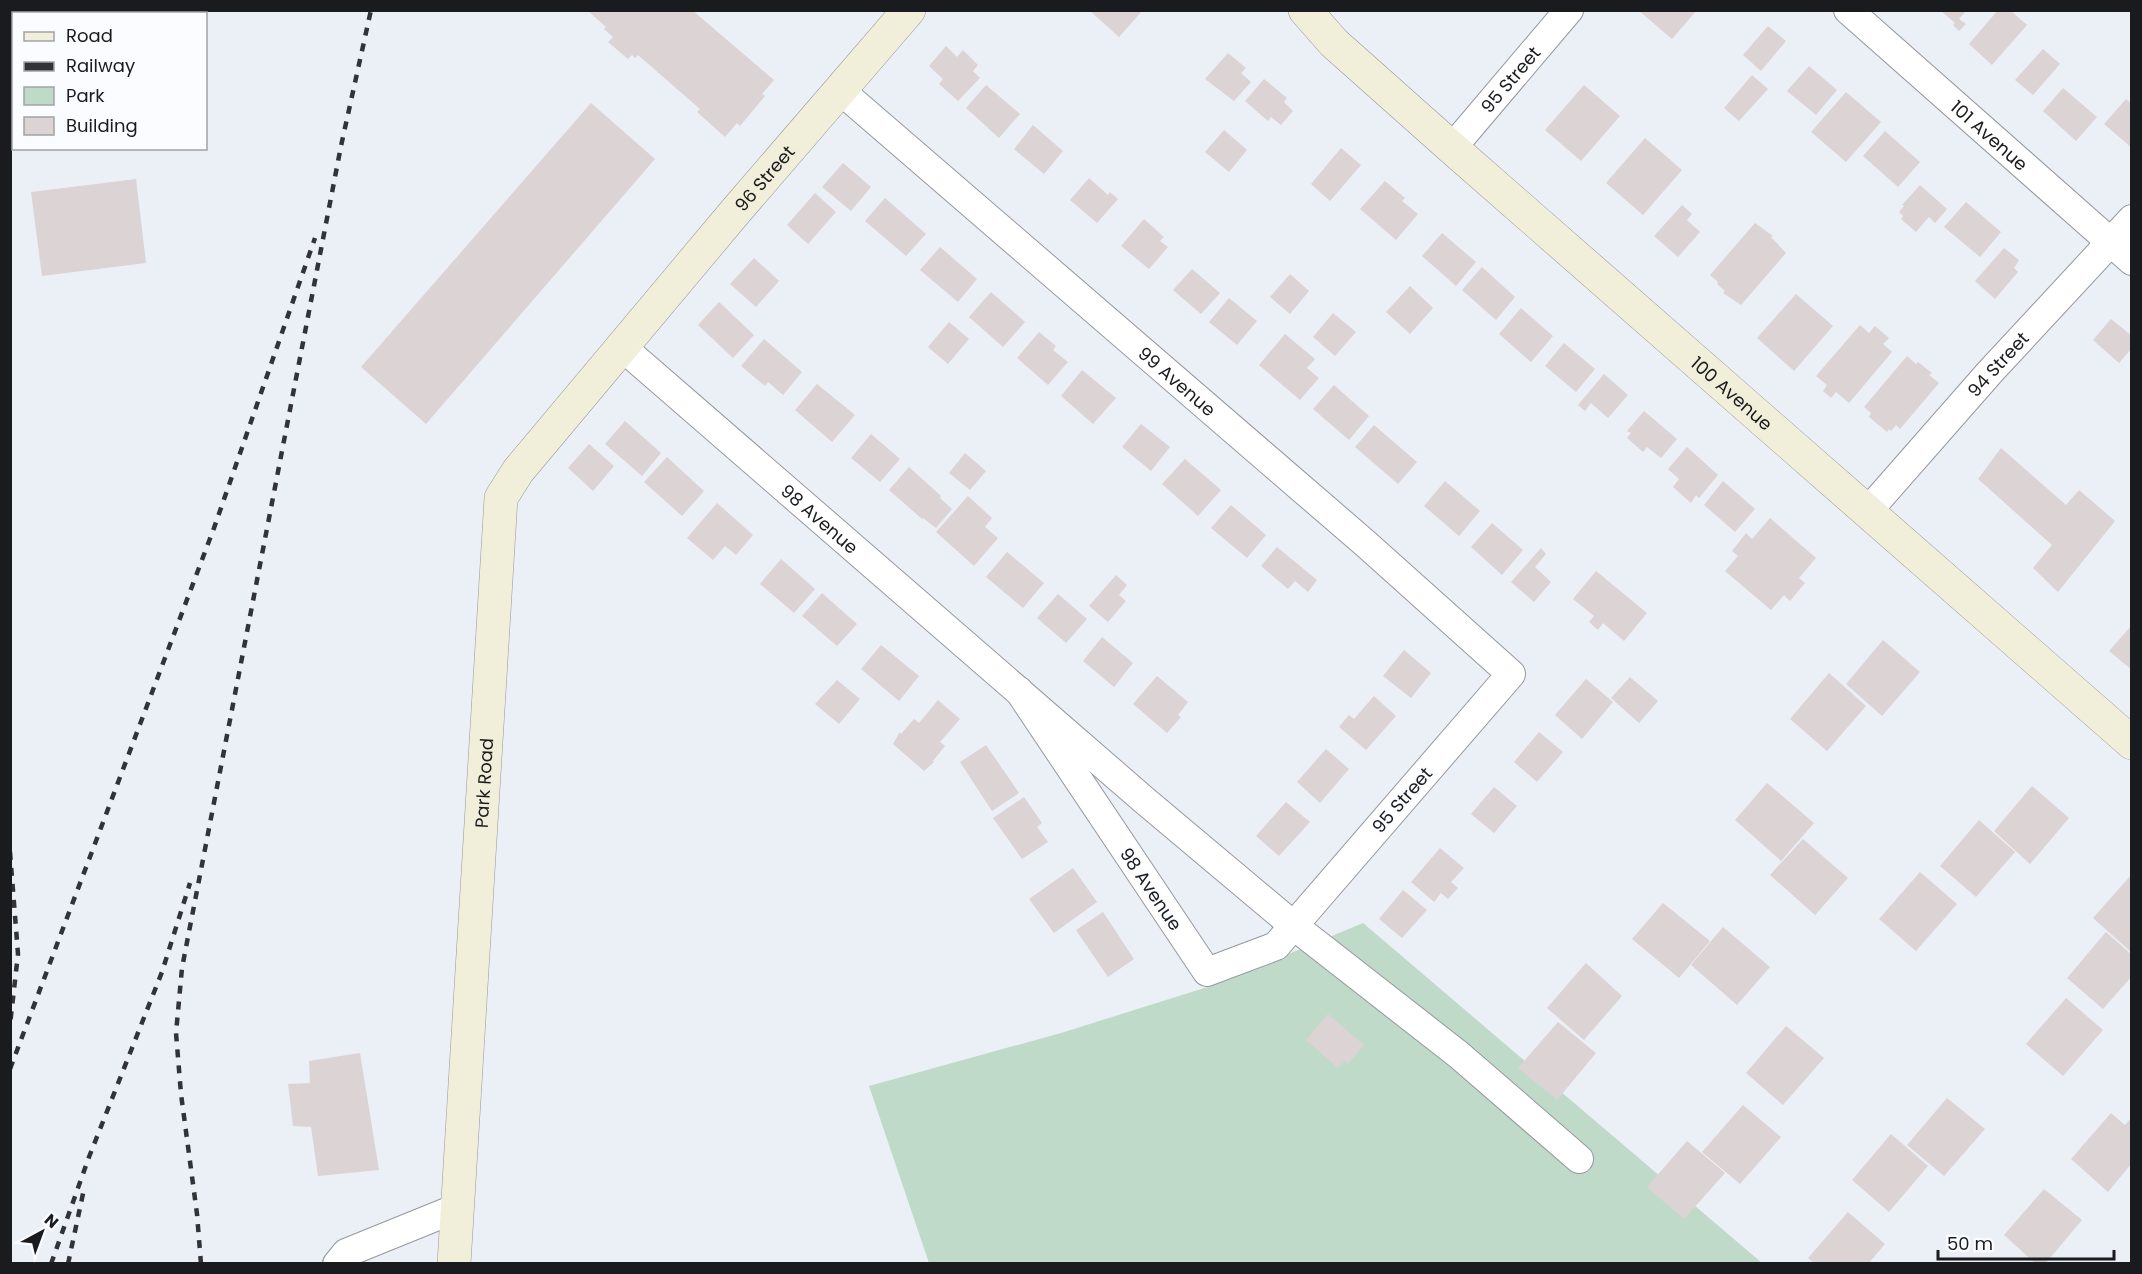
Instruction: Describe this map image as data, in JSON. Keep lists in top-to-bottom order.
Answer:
{
  "streets": {
    "street": [
      "95 Street",
      "101 Avenue",
      "96 Street",
      "94 Street",
      "99 Avenue",
      "100 Avenue",
      "98 Avenue",
      "Park Road"
    ]
  },
  "crossings": [
    ["95 Street", "99 Avenue"],
    ["95 Street", "100 Avenue"],
    ["95 Street", "98 Avenue"],
    ["101 Avenue", "94 Street"],
    ["96 Street", "99 Avenue"],
    ["96 Street", "98 Avenue"],
    ["96 Street", "Park Road"],
    ["94 Street", "100 Avenue"],
    ["98 Avenue", "Park Road"]
  ],
  "legend": [
    "Road",
    "Railway",
    "Park",
    "Building"
  ],
  "scale_bar": "50 m",
  "north": "top right"
}
